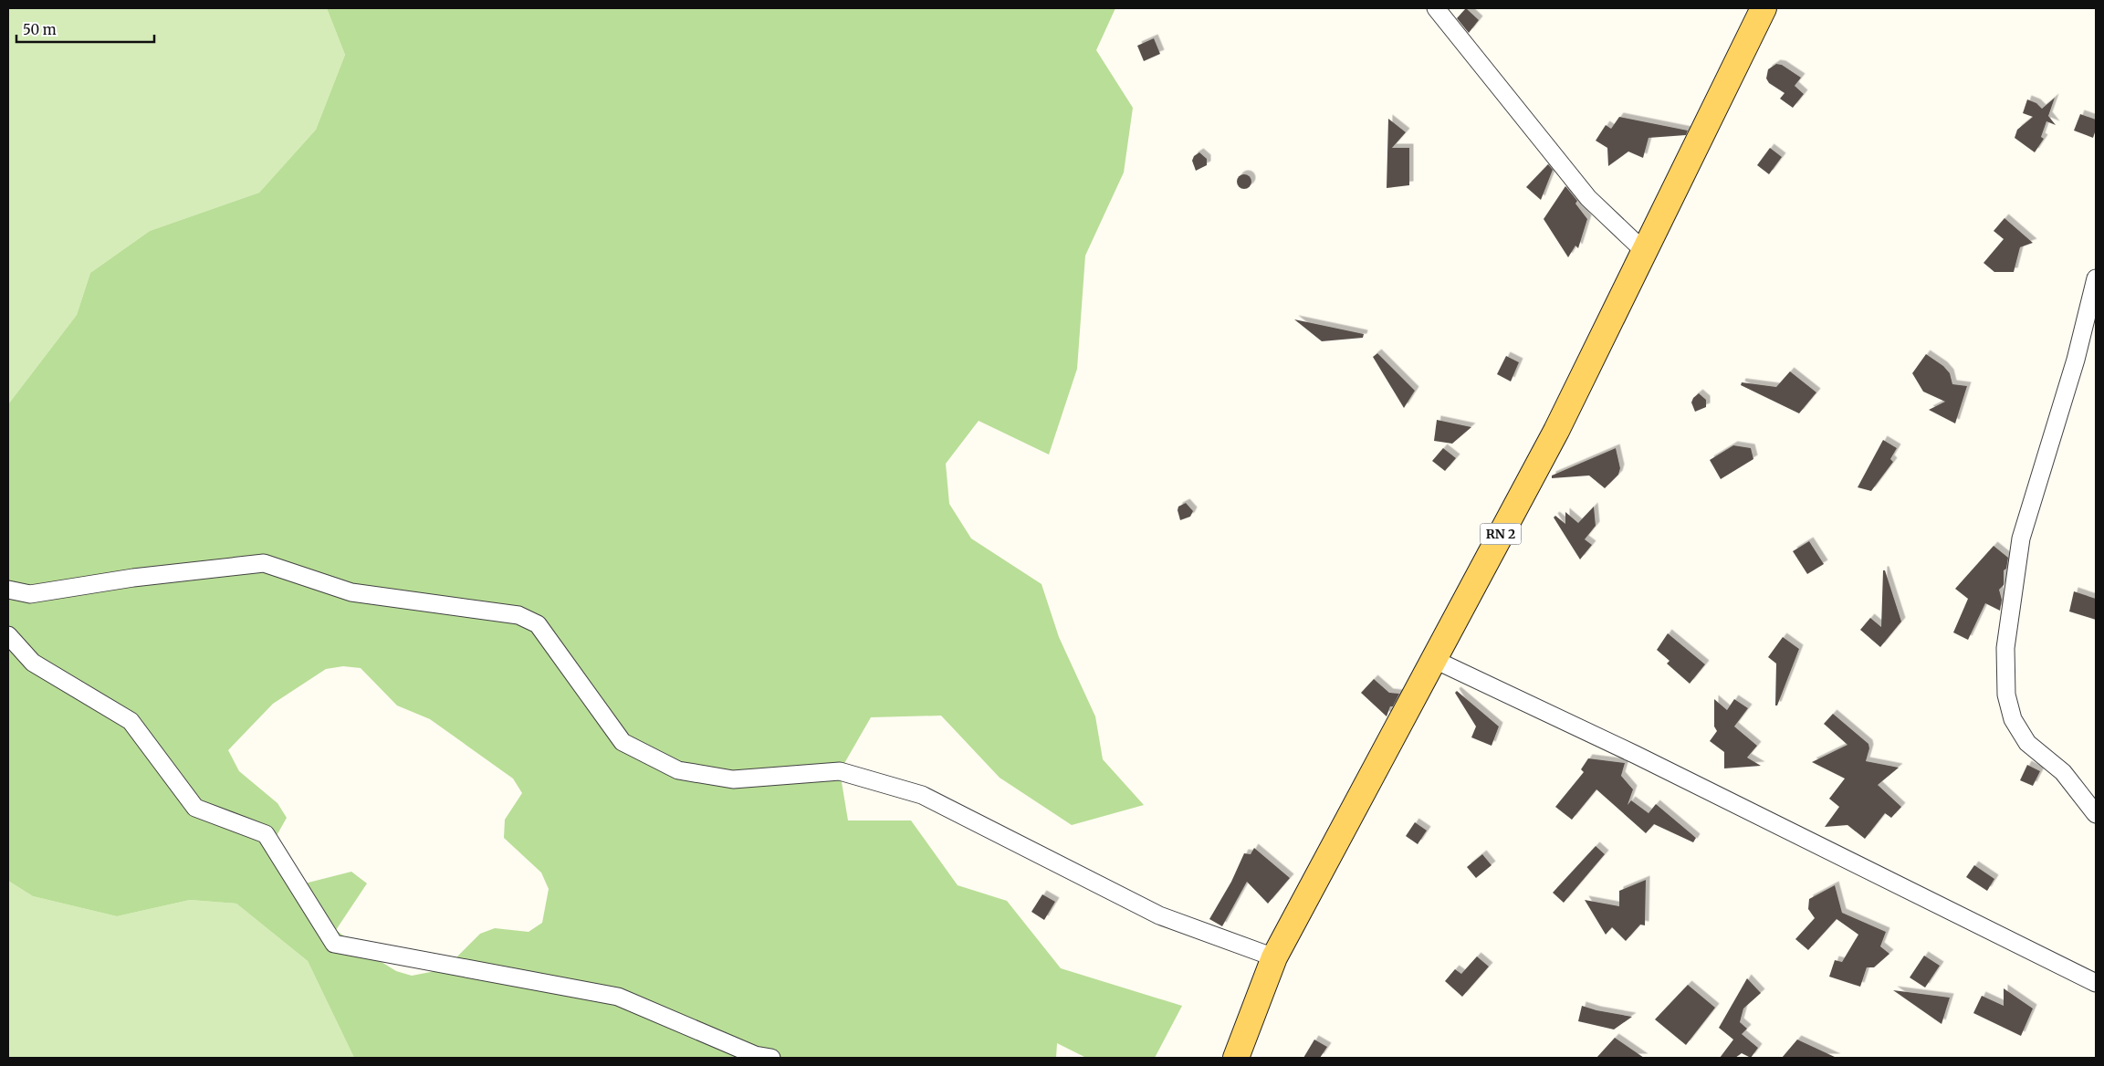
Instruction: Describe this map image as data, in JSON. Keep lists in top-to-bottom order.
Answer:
{
  "streets": {
    "main road": ["RN 2"]
  },
  "scale_bar": "50 m"
}
